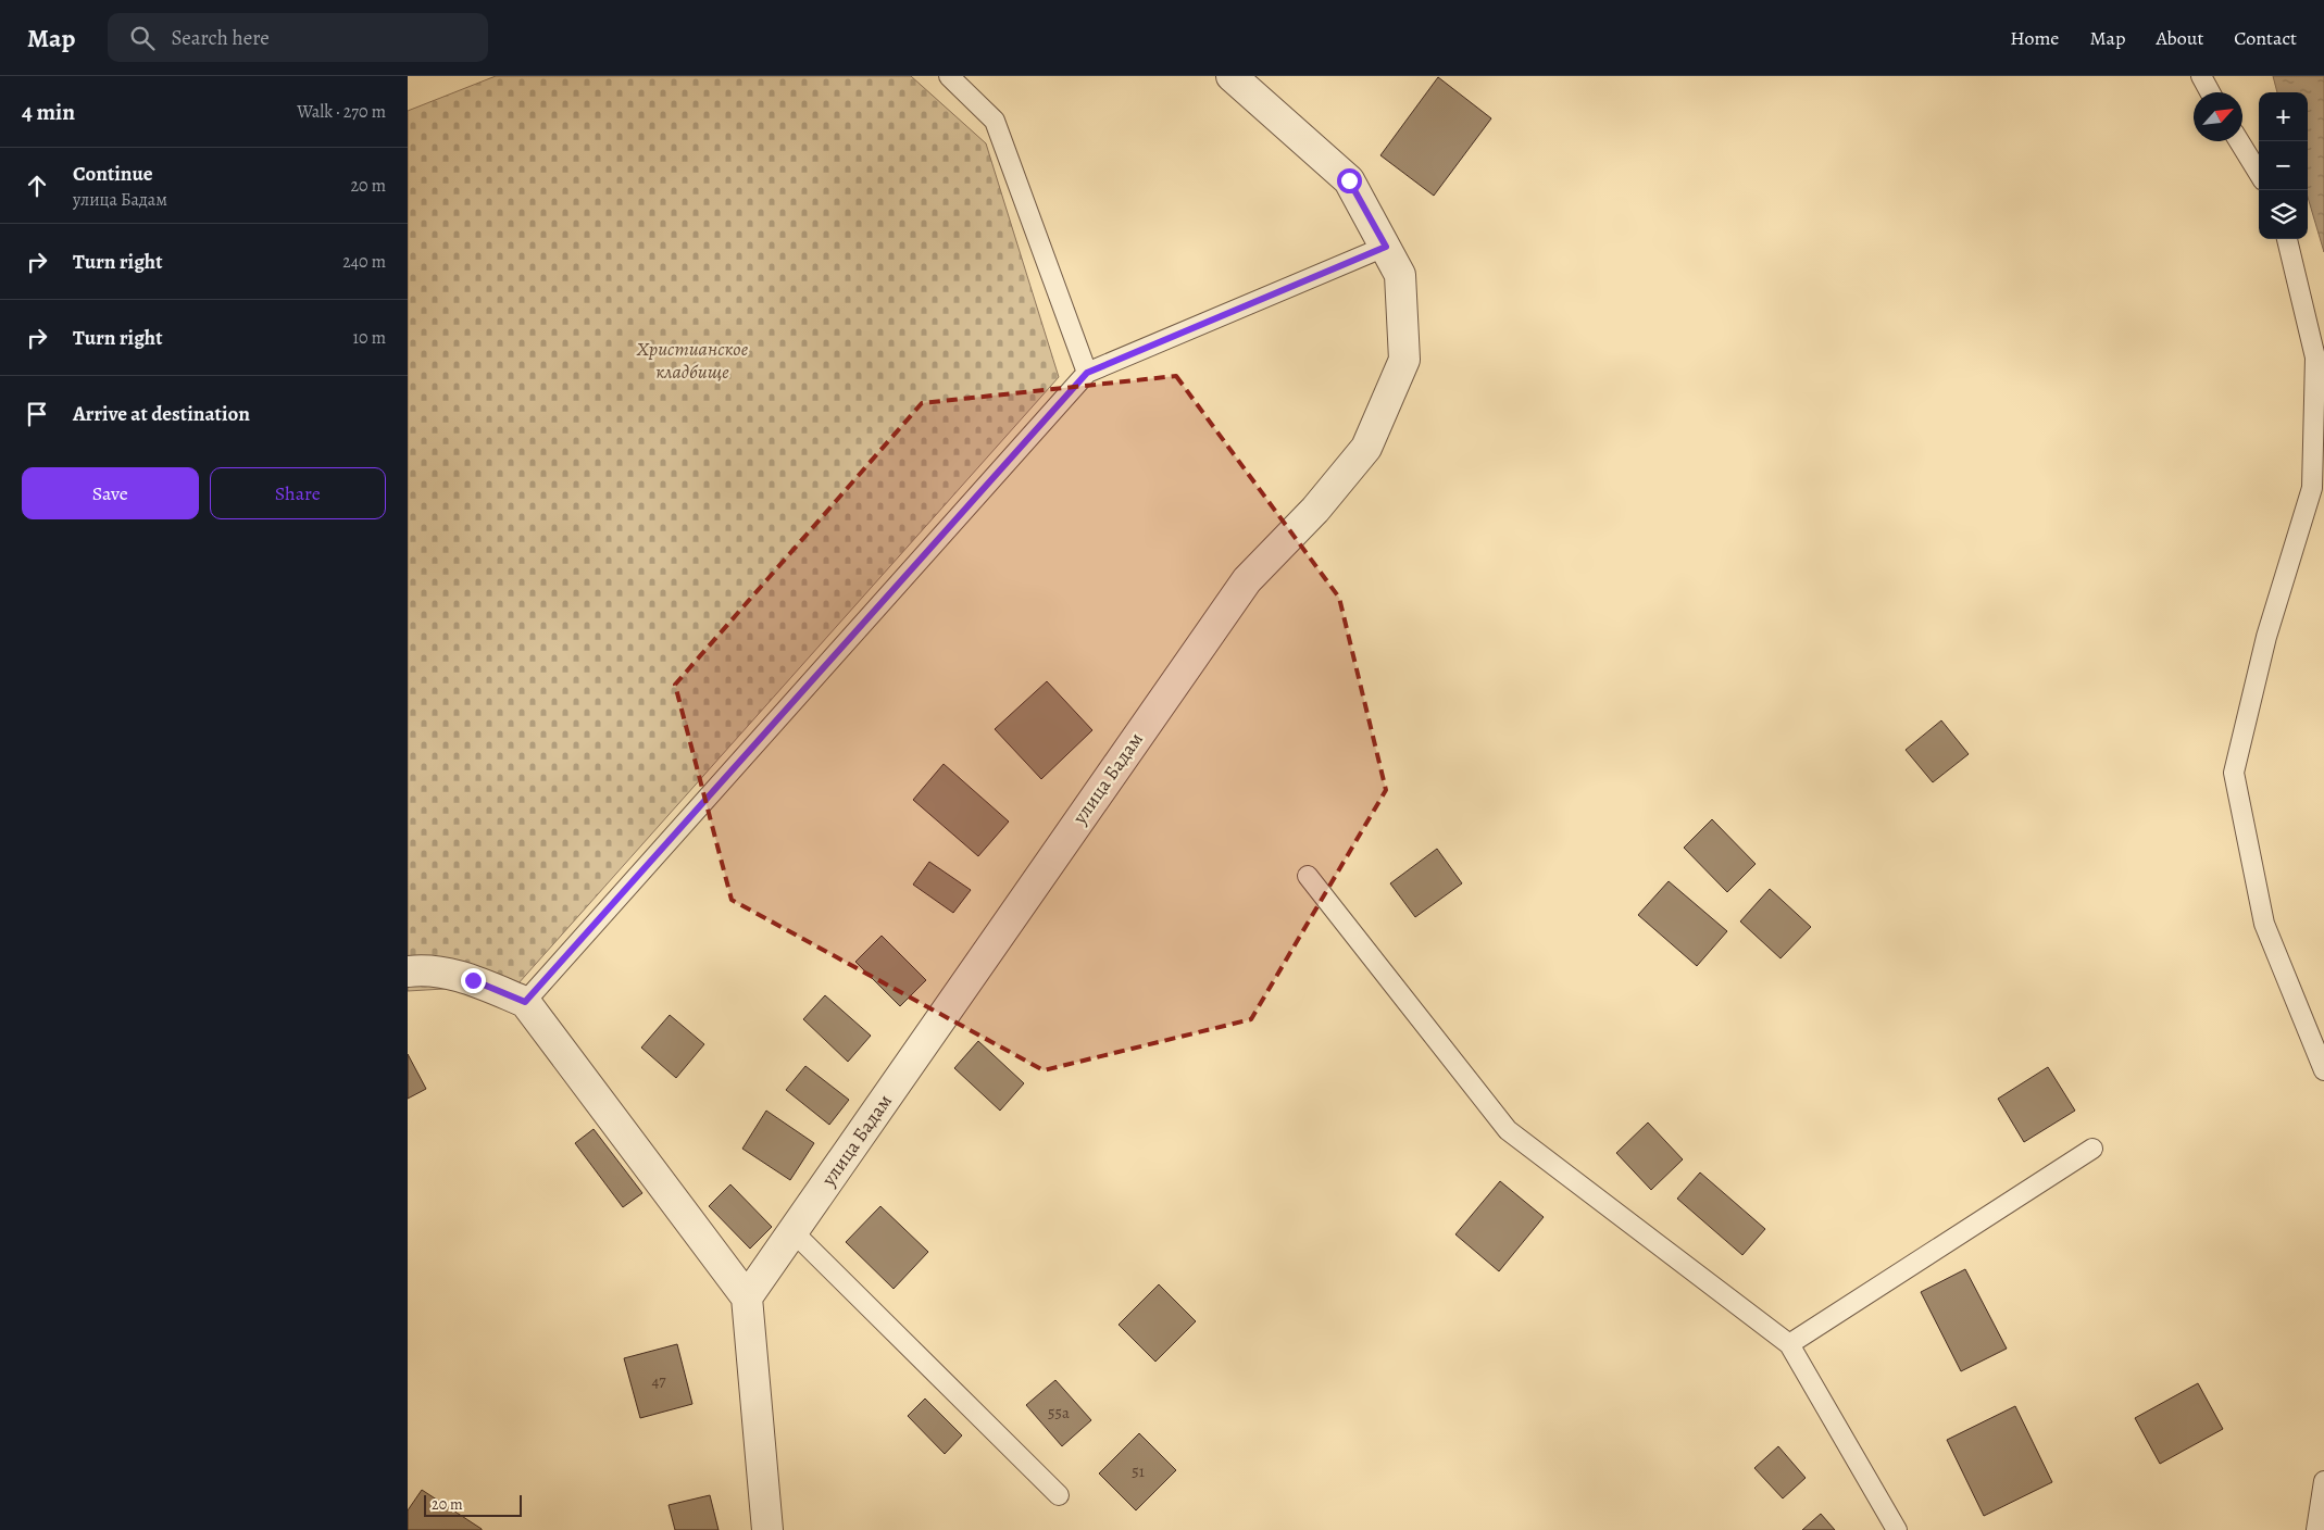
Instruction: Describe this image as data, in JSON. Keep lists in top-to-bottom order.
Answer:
{
  "streets": {
    "street": ["улица Бадам"]
  },
  "parks": ["Христианское кладбище"],
  "house_numbers": ["47", "55а", "51"],
  "scale_bar": "20 m",
  "north": "top right",
  "page": {
    "header": "Map",
    "search": "Search here",
    "nav": [
      "Home",
      "Map",
      "About",
      "Contact"
    ],
    "heading": ["4 min", "Walk · 270 m"],
    "map_buttons": ["+", "−"],
    "list": [
      ["Continue", "улица Бадам", "20 m"],
      ["Turn right", "240 m"],
      ["Turn right", "10 m"],
      "Arrive at destination"
    ],
    "buttons": ["Save", "Share"],
    "scale": "20 m"
  }
}
